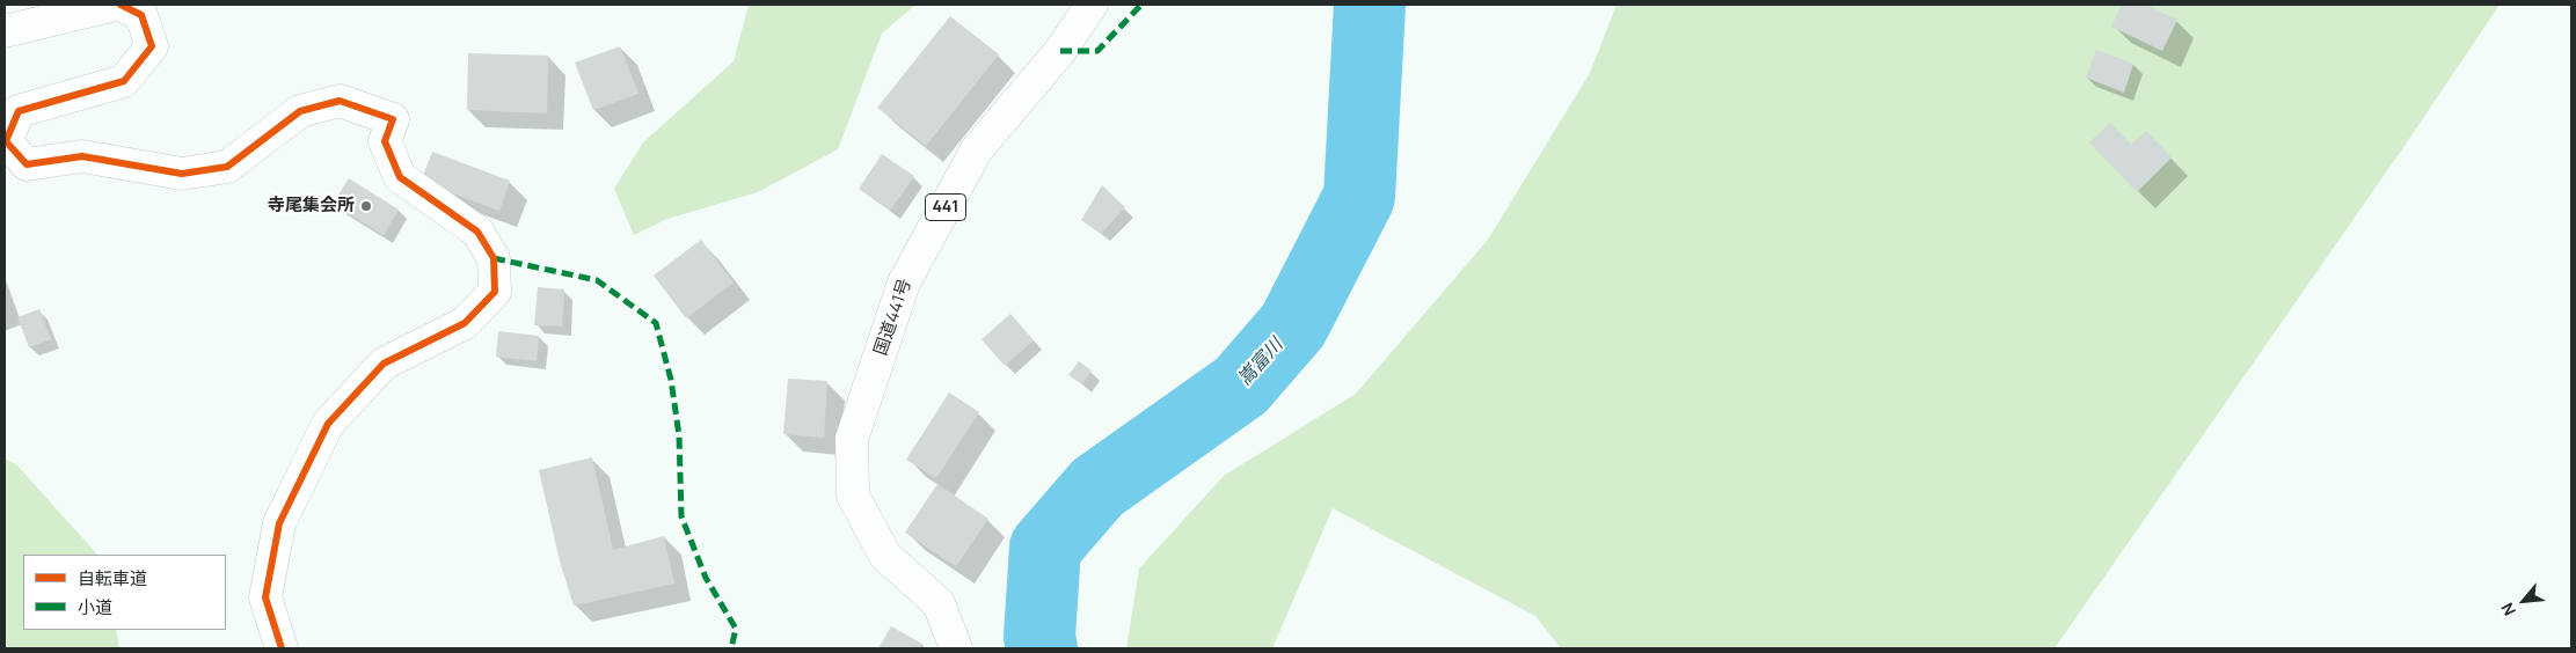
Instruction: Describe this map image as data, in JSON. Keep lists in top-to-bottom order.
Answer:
{
  "streets": {
    "main road": ["441", "国道441号"]
  },
  "water": ["嵩富川"],
  "places": ["寺尾集会所"],
  "legend": ["自転車道", "小道"],
  "north": "bottom left"
}
